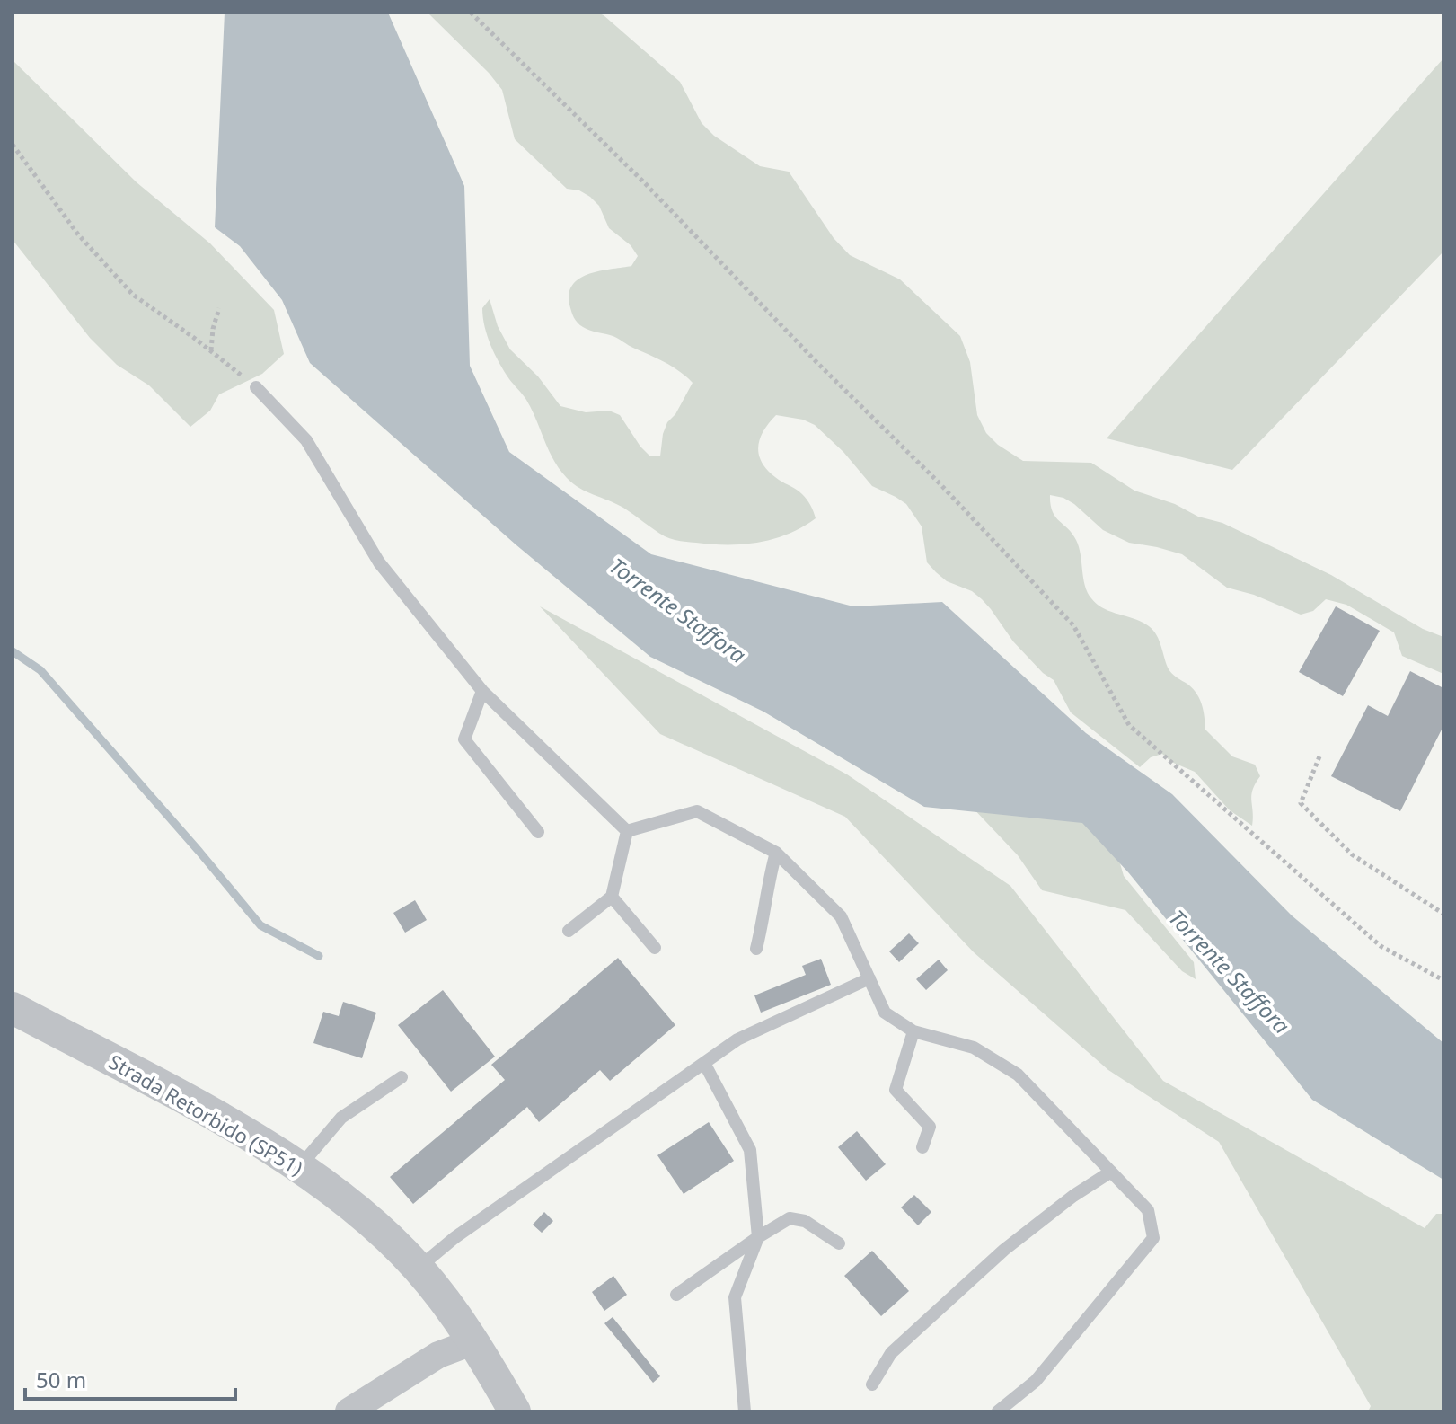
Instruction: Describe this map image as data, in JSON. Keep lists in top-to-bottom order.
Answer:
{
  "streets": {
    "street": ["Strada Retorbido (SP51)"]
  },
  "water": ["Torrente Staffora"],
  "scale_bar": "50 m"
}
